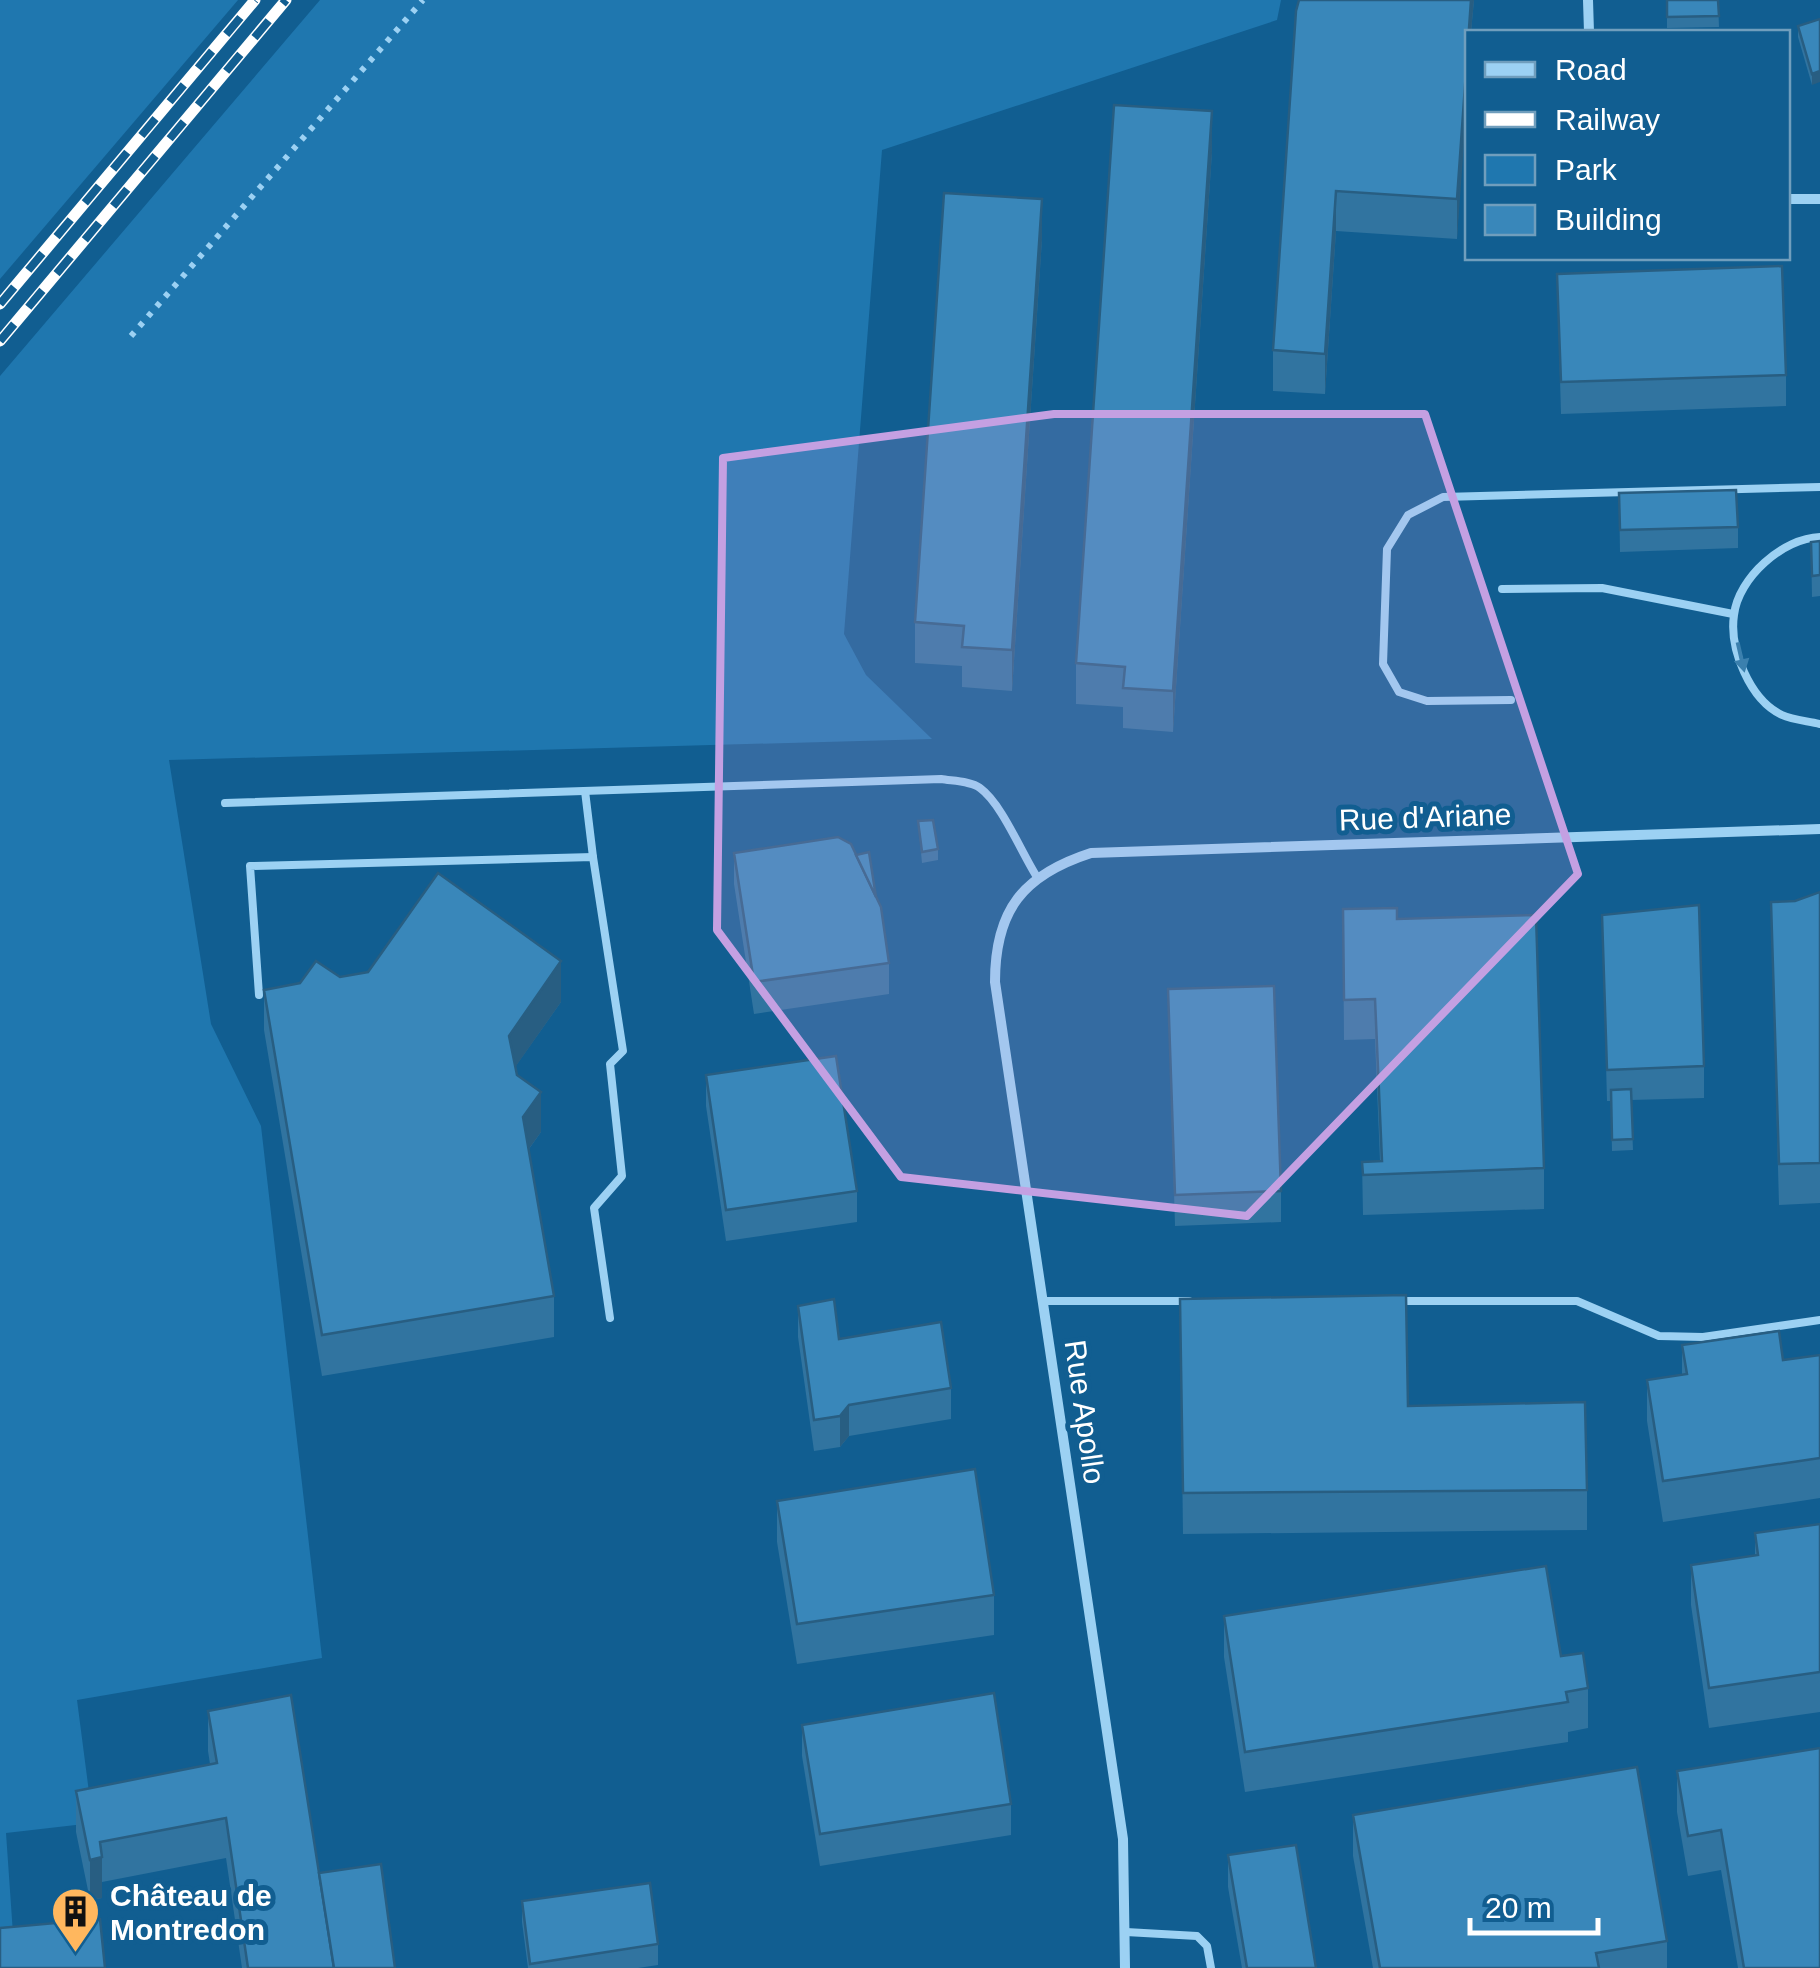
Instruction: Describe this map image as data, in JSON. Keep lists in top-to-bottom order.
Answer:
{
  "streets": {
    "street": ["Rue d'Ariane", "Rue Apollo"]
  },
  "crossings": [
    ["Rue d'Ariane", "Rue Apollo"]
  ],
  "places": {
    "building": ["Château de Montredon"]
  },
  "legend": [
    "Road",
    "Railway",
    "Park",
    "Building"
  ],
  "scale_bar": "20 m"
}
